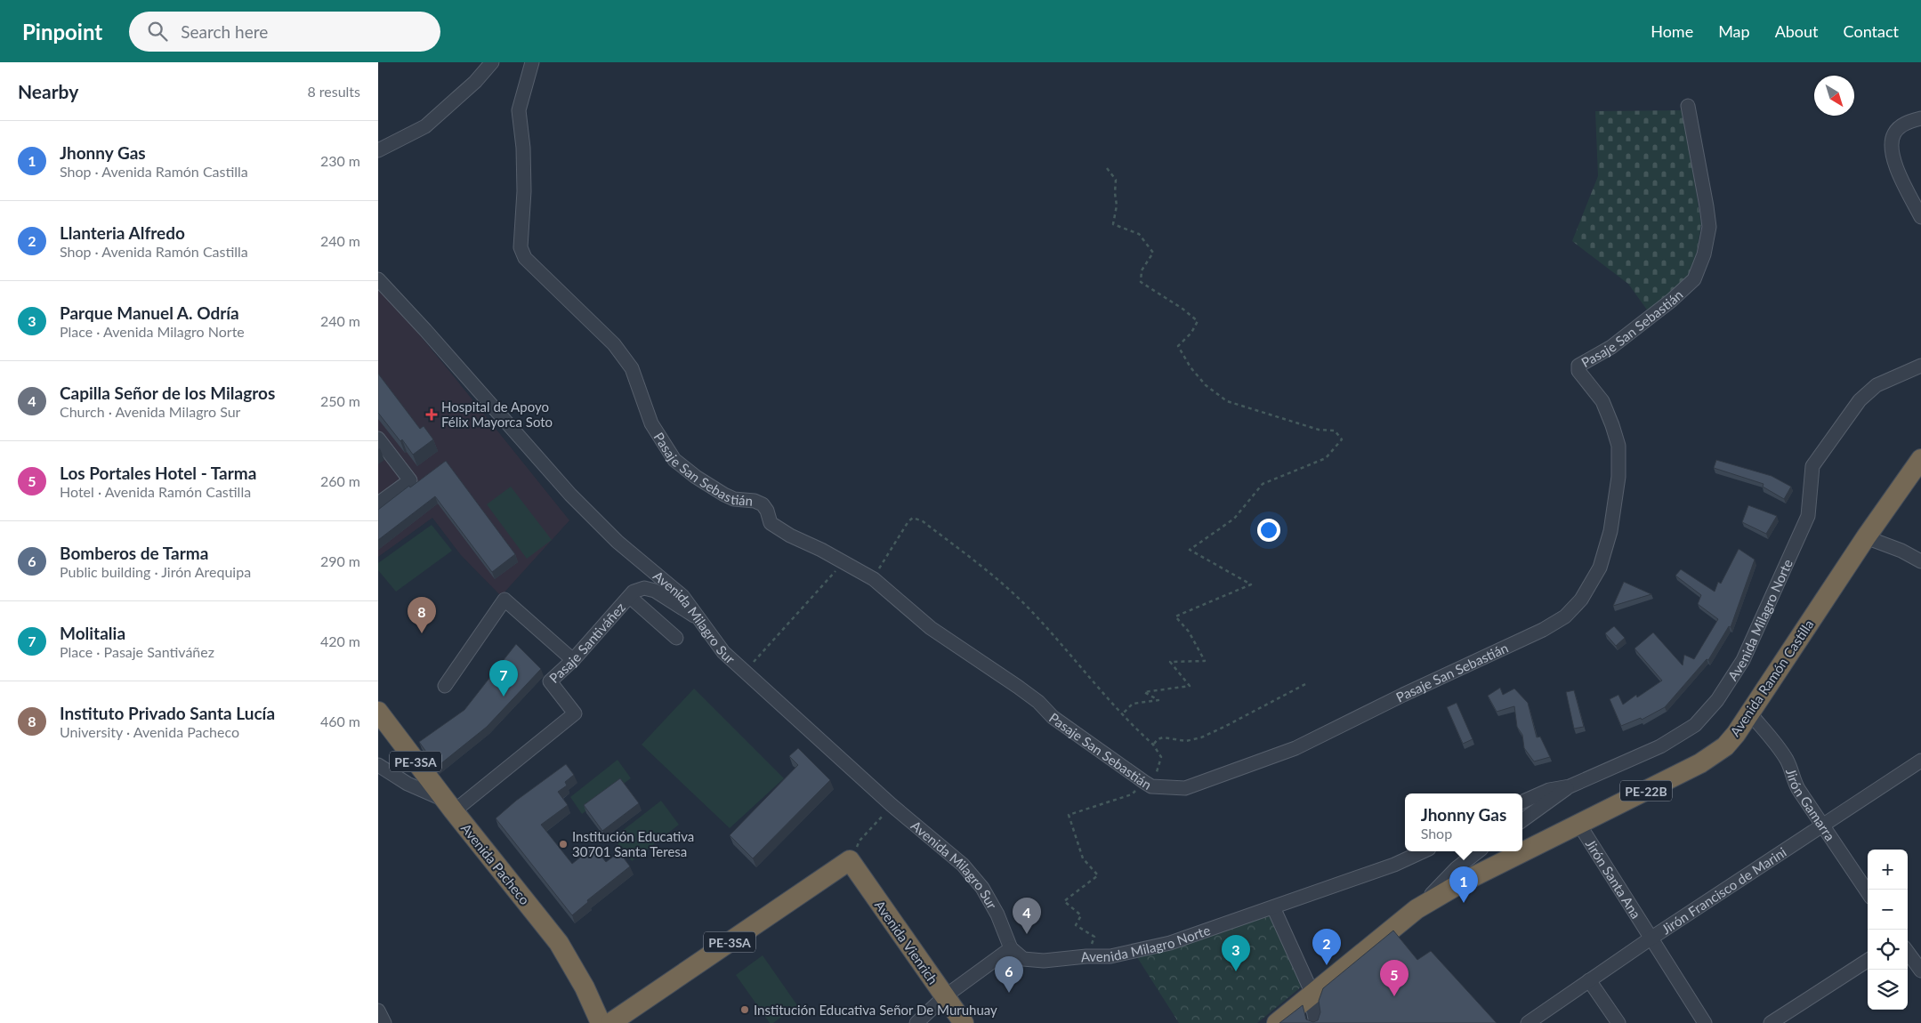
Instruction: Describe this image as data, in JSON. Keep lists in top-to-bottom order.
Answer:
{
  "streets": {
    "highway": [
      "Avenida Ramón Castilla",
      "PE-3SA",
      "PE-22B",
      "Avenida Pacheco",
      "Avenida Vienrich"
    ],
    "street": [
      "Pasaje San Sebastián",
      "Avenida Milagro Sur",
      "Avenida Milagro Norte",
      "Pasaje Santiváñez",
      "Jirón Gamarra",
      "Jirón Santa Ana",
      "Jirón Francisco de Marini"
    ]
  },
  "crossings": [
    ["Avenida Milagro Sur", "Avenida Milagro Norte"],
    ["Avenida Milagro Sur", "Pasaje Santiváñez"],
    ["Pasaje Santiváñez", "Avenida Pacheco"],
    ["Avenida Ramón Castilla", "Jirón Gamarra"],
    ["Avenida Ramón Castilla", "Jirón Santa Ana"],
    ["PE-3SA", "Avenida Vienrich"],
    ["Jirón Gamarra", "Jirón Francisco de Marini"],
    ["Jirón Santa Ana", "Jirón Francisco de Marini"]
  ],
  "places": {
    "health": ["Hospital de Apoyo Félix Mayorca Soto"],
    "other": ["Institución Educativa 30701 Santa Teresa", "Institución Educativa Señor De Muruhuay"]
  },
  "north": "bottom right",
  "page": {
    "header": "Pinpoint",
    "search": "Search here",
    "nav": [
      "Home",
      "Map",
      "About",
      "Contact"
    ],
    "heading": ["Nearby", "8 results"],
    "list": [
      {
        "mark": "1",
        "name": "Jhonny Gas",
        "note": "Shop · Avenida Ramón Castilla",
        "value": "230 m"
      },
      {
        "mark": "2",
        "name": "Llanteria Alfredo",
        "note": "Shop · Avenida Ramón Castilla",
        "value": "240 m"
      },
      {
        "mark": "3",
        "name": "Parque Manuel A. Odría",
        "note": "Place · Avenida Milagro Norte",
        "value": "240 m"
      },
      {
        "mark": "4",
        "name": "Capilla Señor de los Milagros",
        "note": "Church · Avenida Milagro Sur",
        "value": "250 m"
      },
      {
        "mark": "5",
        "name": "Los Portales Hotel - Tarma",
        "note": "Hotel · Avenida Ramón Castilla",
        "value": "260 m"
      },
      {
        "mark": "6",
        "name": "Bomberos de Tarma",
        "note": "Public building · Jirón Arequipa",
        "value": "290 m"
      },
      {
        "mark": "7",
        "name": "Molitalia",
        "note": "Place · Pasaje Santiváñez",
        "value": "420 m"
      },
      {
        "mark": "8",
        "name": "Instituto Privado Santa Lucía",
        "note": "University · Avenida Pacheco",
        "value": "460 m"
      }
    ],
    "pins": [
      "8",
      "7",
      "1",
      "4",
      "2",
      "3",
      "6",
      "5"
    ],
    "popup": ["Jhonny Gas", "Shop"],
    "map_buttons": ["+", "−"]
  }
}
